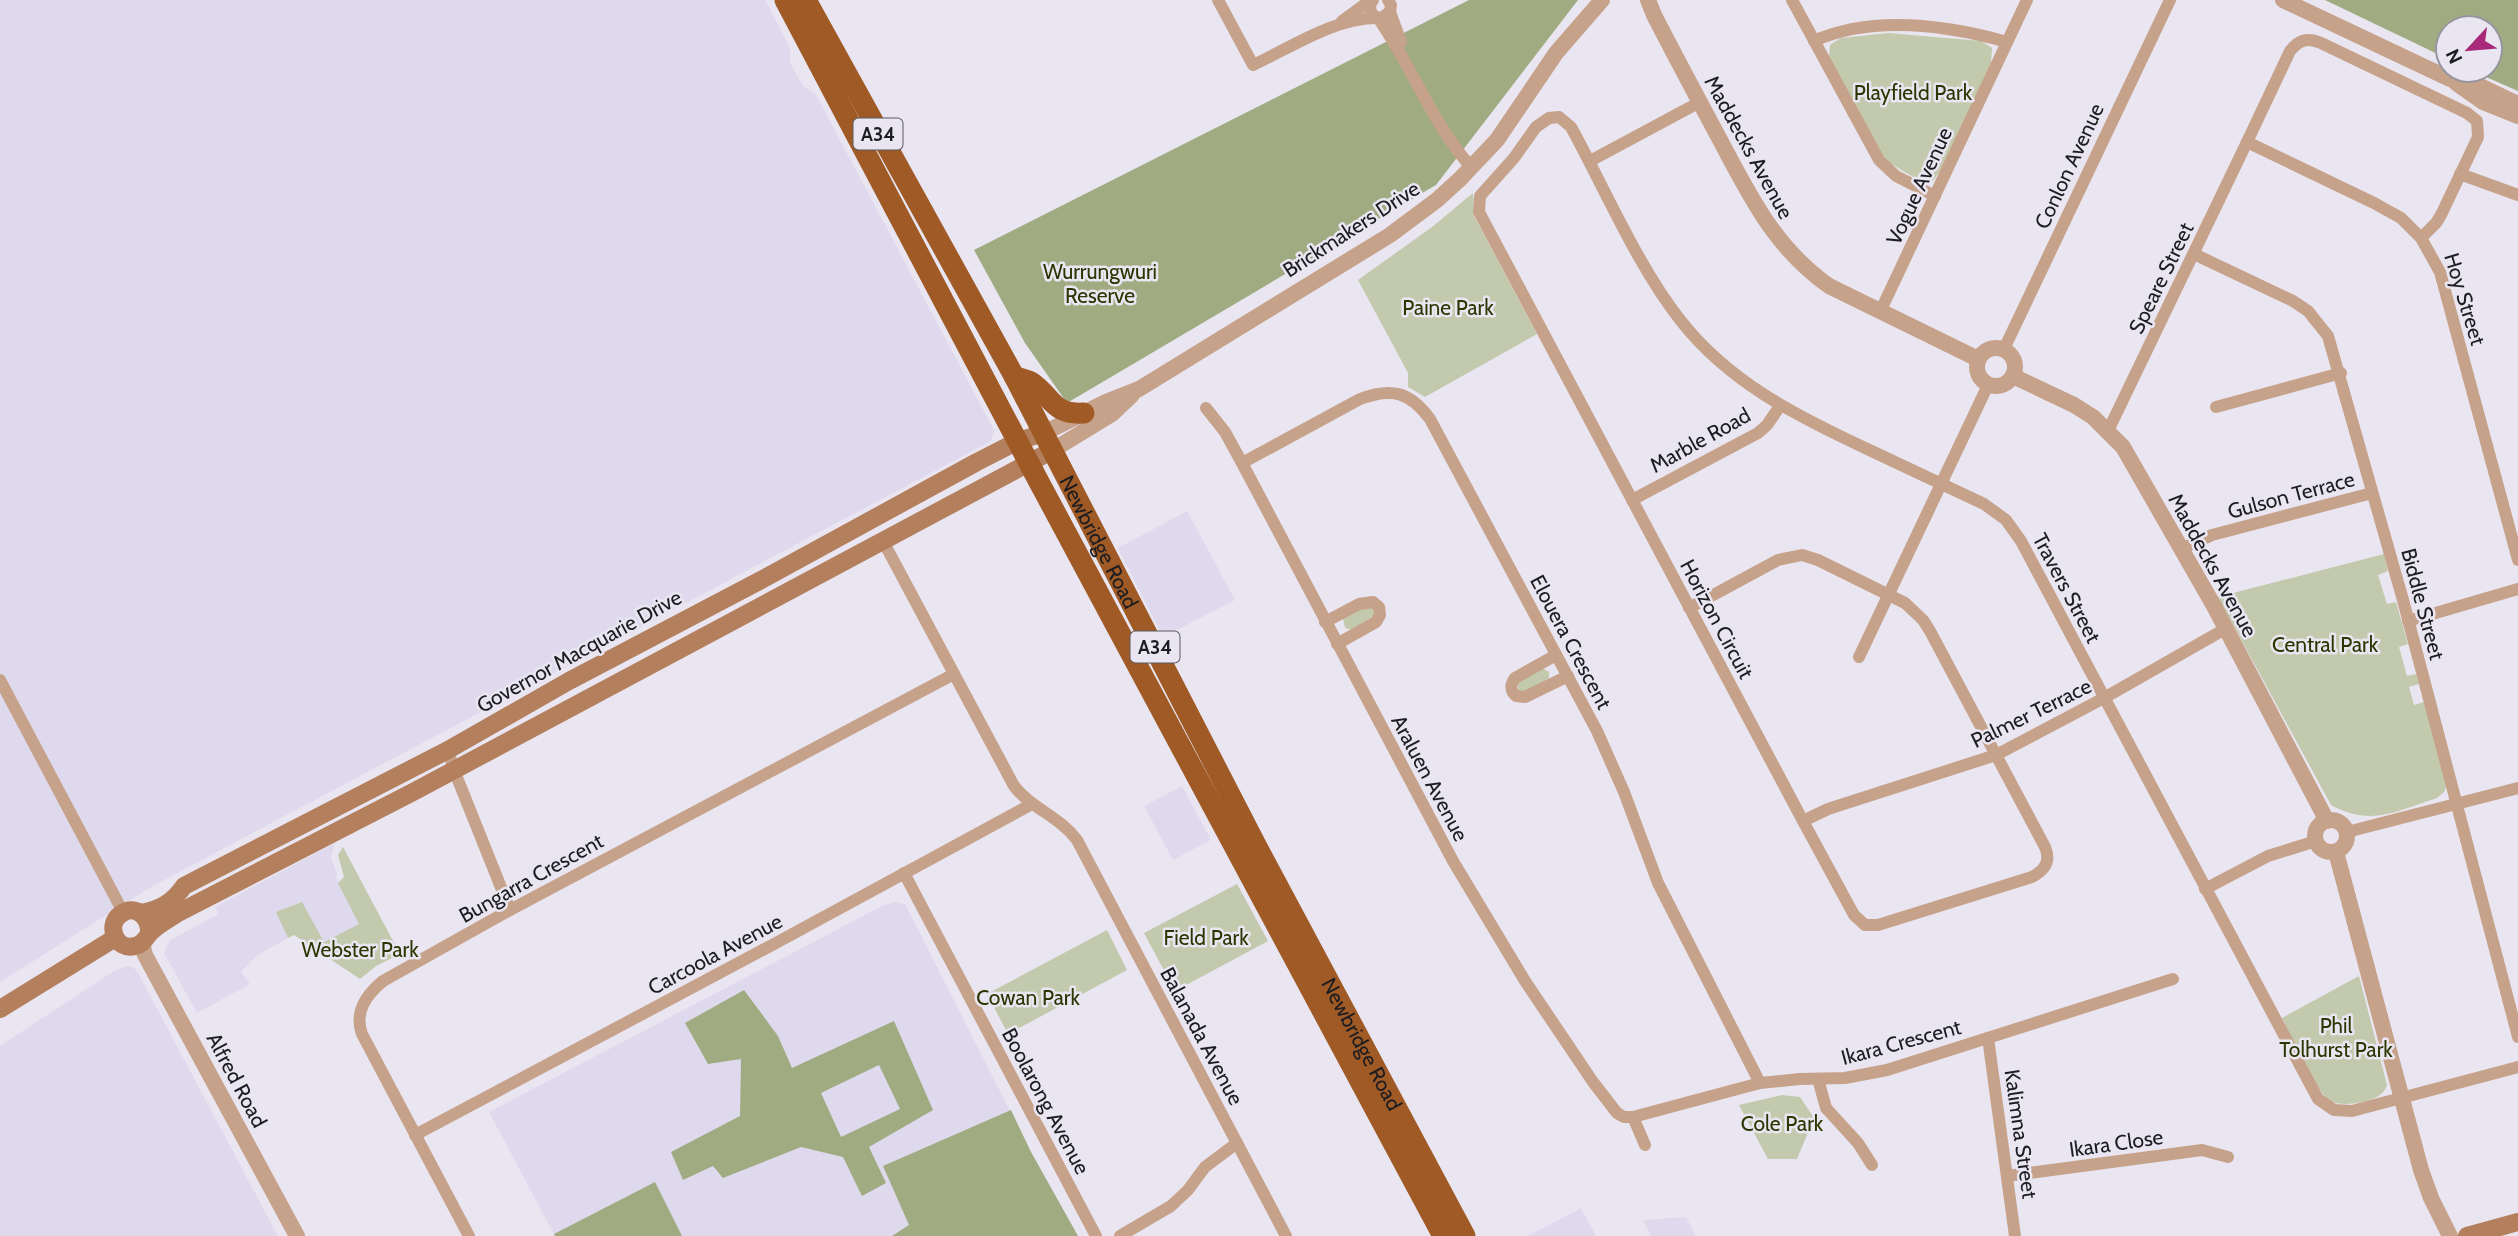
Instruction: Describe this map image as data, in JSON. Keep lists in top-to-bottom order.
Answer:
{
  "streets": {
    "highway": ["A34", "Newbridge Road"],
    "main road": ["Brickmakers Drive", "Governor Macquarie Drive"],
    "street": [
      "Maddecks Avenue",
      "Conlon Avenue",
      "Vogue Avenue",
      "Speare Street",
      "Hoy Street",
      "Marble Road",
      "Gulson Terrace",
      "Travers Street",
      "Biddle Street",
      "Horizon Circuit",
      "Elouera Crescent",
      "Palmer Terrace",
      "Araluen Avenue",
      "Bungarra Crescent",
      "Carcoola Avenue",
      "Balanada Avenue",
      "Ikara Crescent",
      "Alfred Road",
      "Boolarong Avenue",
      "Kalimna Street",
      "Ikara Close"
    ]
  },
  "crossings": [
    ["Maddecks Avenue", "Conlon Avenue"],
    ["Maddecks Avenue", "Vogue Avenue"],
    ["Maddecks Avenue", "Speare Street"],
    ["Maddecks Avenue", "Gulson Terrace"],
    ["Maddecks Avenue", "Palmer Terrace"],
    ["Brickmakers Drive", "Newbridge Road"],
    ["Brickmakers Drive", "Governor Macquarie Drive"],
    ["Speare Street", "Hoy Street"],
    ["Speare Street", "Biddle Street"],
    ["Marble Road", "Travers Street"],
    ["Marble Road", "Horizon Circuit"],
    ["Gulson Terrace", "Biddle Street"],
    ["Newbridge Road", "Governor Macquarie Drive"],
    ["Travers Street", "Horizon Circuit"],
    ["Travers Street", "Palmer Terrace"],
    ["Horizon Circuit", "Palmer Terrace"],
    ["Elouera Crescent", "Araluen Avenue"],
    ["Elouera Crescent", "Ikara Crescent"],
    ["Governor Macquarie Drive", "Alfred Road"],
    ["Araluen Avenue", "Ikara Crescent"],
    ["Bungarra Crescent", "Carcoola Avenue"],
    ["Bungarra Crescent", "Balanada Avenue"],
    ["Carcoola Avenue", "Balanada Avenue"],
    ["Carcoola Avenue", "Boolarong Avenue"],
    ["Ikara Crescent", "Kalimna Street"],
    ["Kalimna Street", "Ikara Close"]
  ],
  "parks": [
    "Playfield Park",
    "Wurrungwuri Reserve",
    "Paine Park",
    "Central Park",
    "Field Park",
    "Webster Park",
    "Cowan Park",
    "Phil Tolhurst Park",
    "Cole Park"
  ],
  "north": "bottom left"
}
